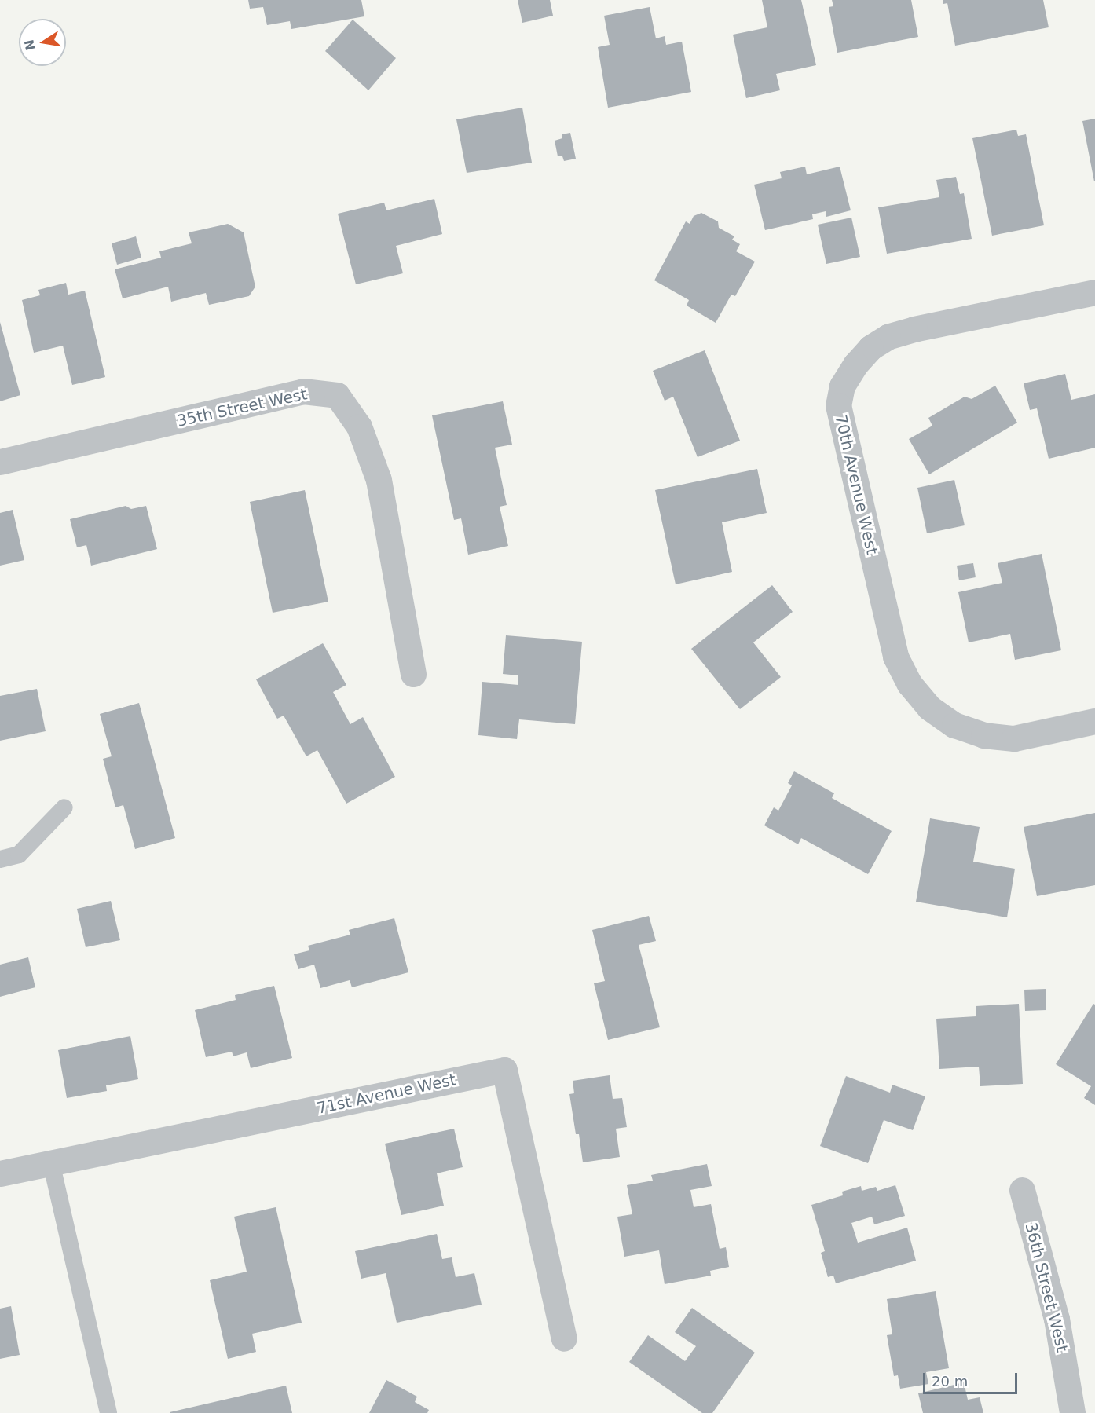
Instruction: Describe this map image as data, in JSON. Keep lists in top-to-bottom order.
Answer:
{
  "streets": {
    "street": [
      "35th Street West",
      "70th Avenue West",
      "71st Avenue West",
      "36th Street West"
    ]
  },
  "scale_bar": "20 m",
  "north": "left"
}
